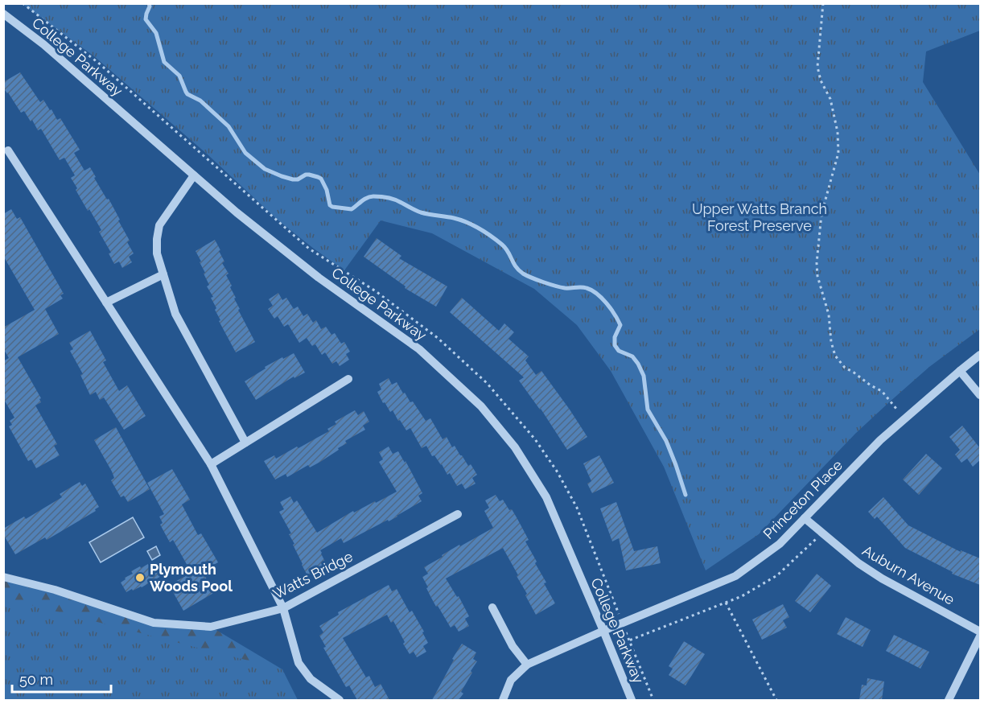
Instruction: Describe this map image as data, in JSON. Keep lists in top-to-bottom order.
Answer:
{
  "streets": {
    "street": [
      "College Parkway",
      "Princeton Place",
      "Watts Bridge",
      "Auburn Avenue"
    ]
  },
  "crossings": [
    ["College Parkway", "Princeton Place"],
    ["Princeton Place", "Auburn Avenue"]
  ],
  "parks": ["Upper Watts Branch Forest Preserve"],
  "places": ["Plymouth Woods Pool"],
  "scale_bar": "50 m"
}
